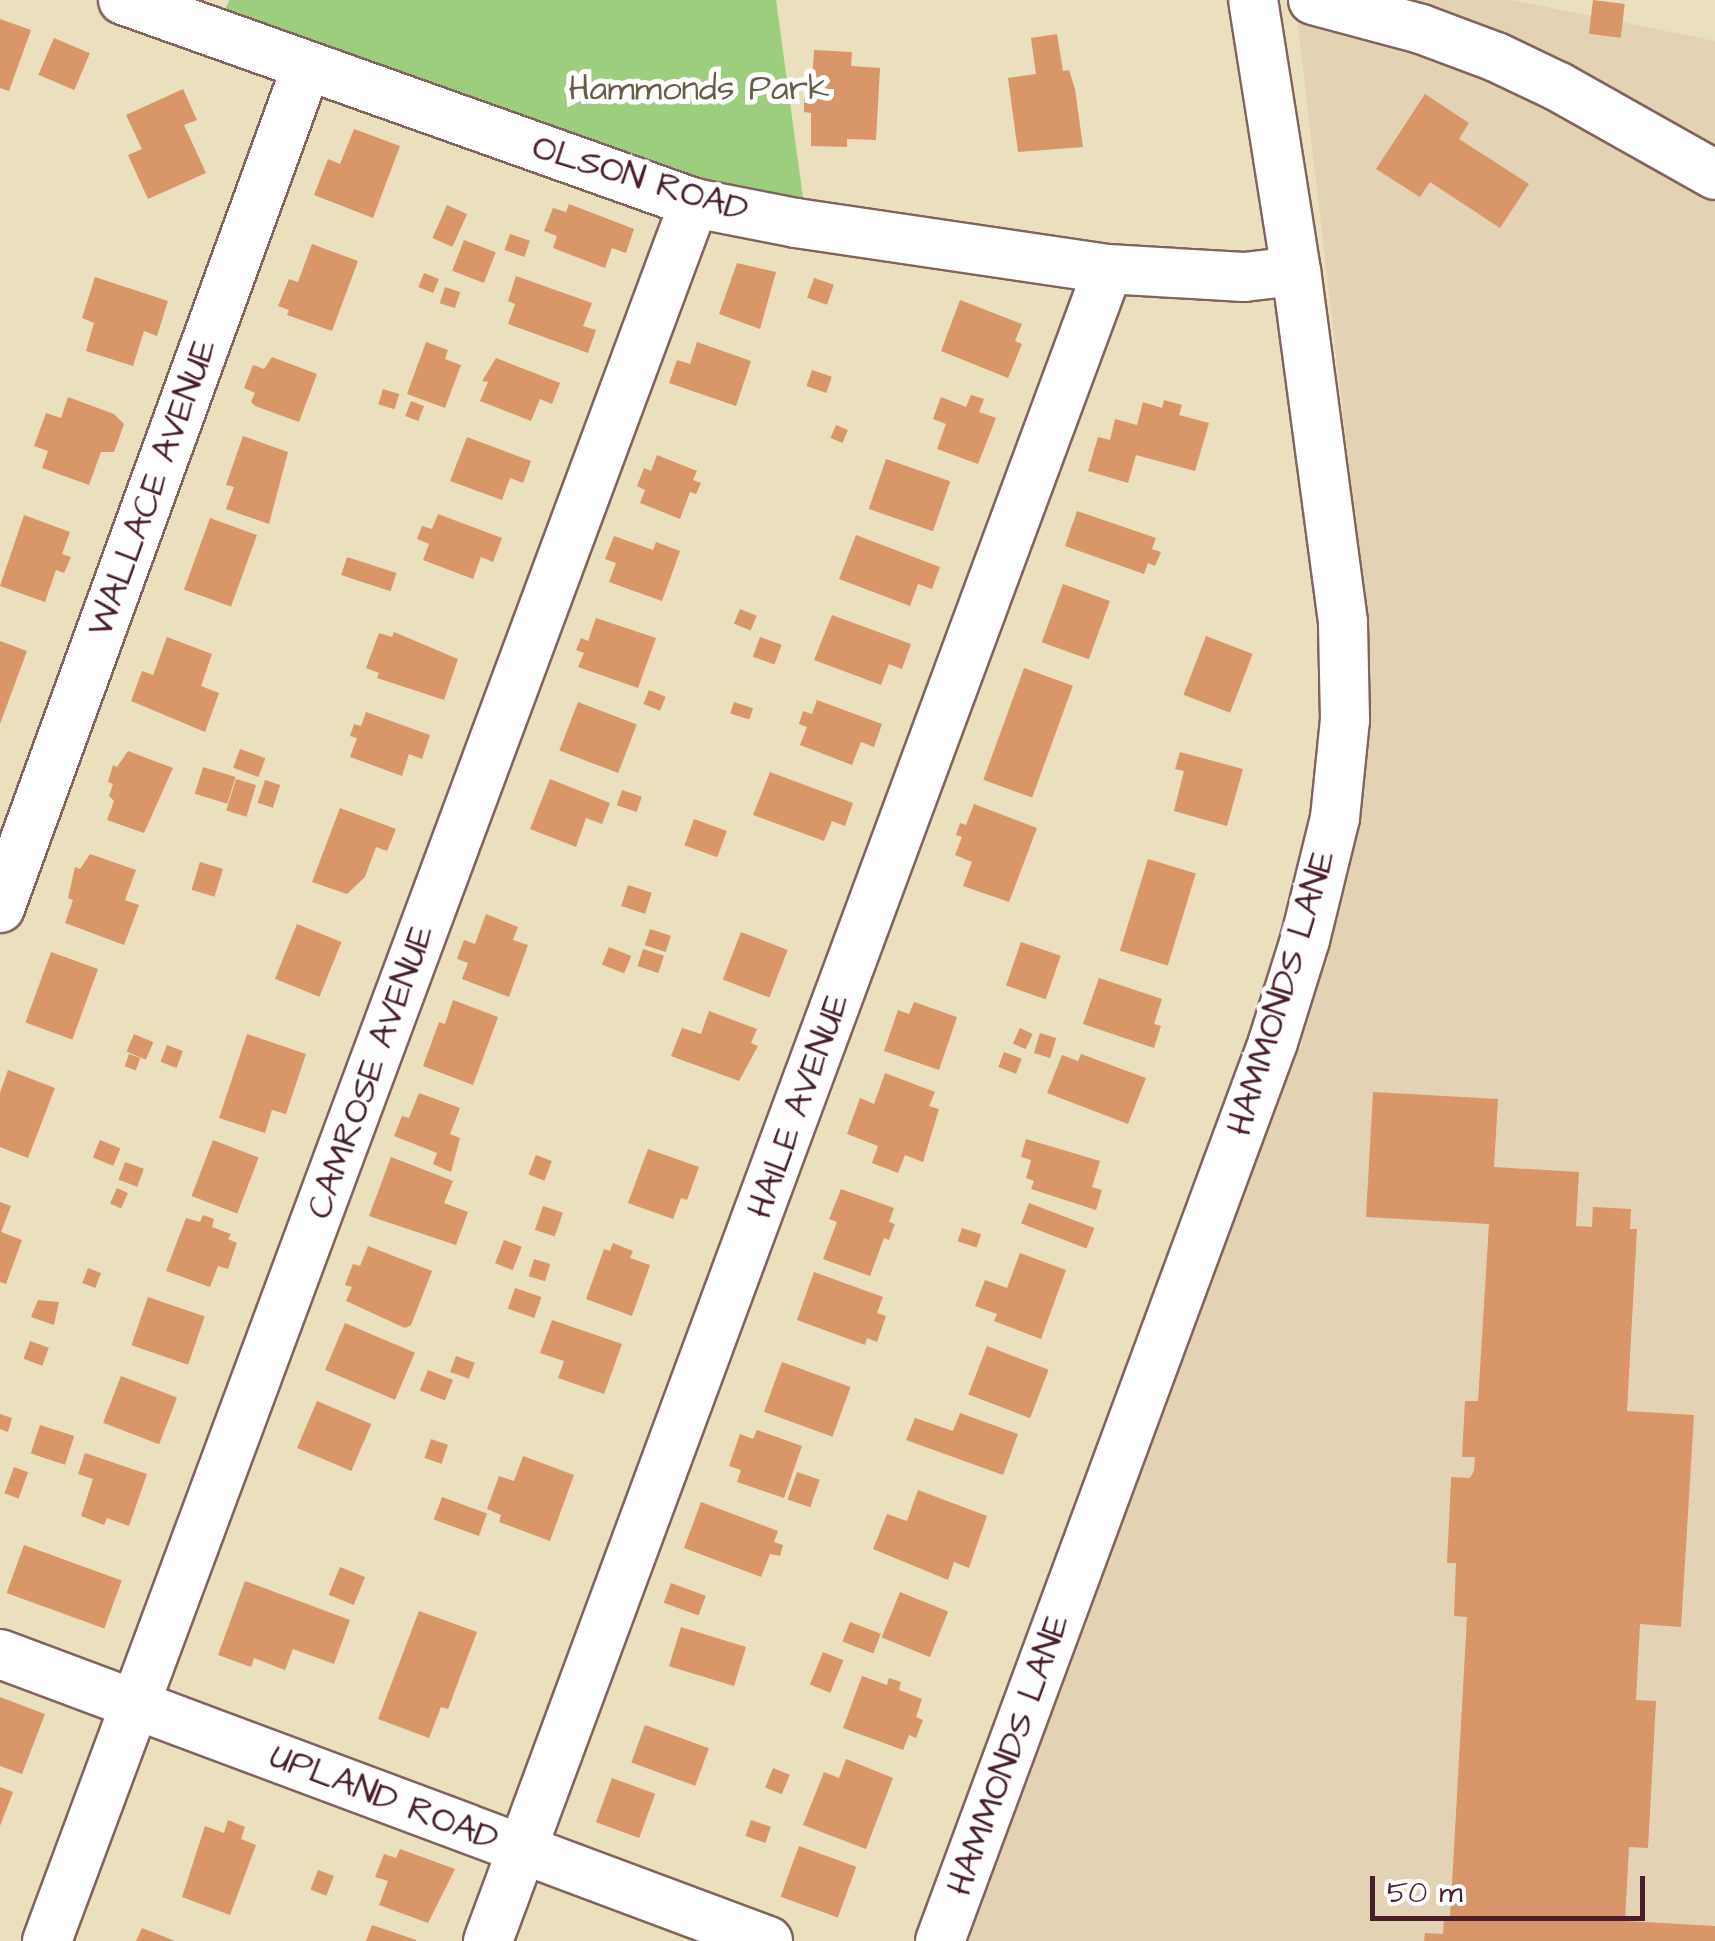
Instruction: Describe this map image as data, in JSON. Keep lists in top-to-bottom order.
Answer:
{
  "streets": {
    "street": [
      "OLSON ROAD",
      "WALLACE AVENUE",
      "HAMMONDS LANE",
      "CAMROSE AVENUE",
      "HAILE AVENUE",
      "UPLAND ROAD"
    ]
  },
  "crossings": [
    ["OLSON ROAD", "WALLACE AVENUE"],
    ["OLSON ROAD", "HAMMONDS LANE"],
    ["OLSON ROAD", "CAMROSE AVENUE"],
    ["OLSON ROAD", "HAILE AVENUE"],
    ["CAMROSE AVENUE", "UPLAND ROAD"],
    ["HAILE AVENUE", "UPLAND ROAD"]
  ],
  "parks": ["Hammonds Park"],
  "scale_bar": "50 m"
}
